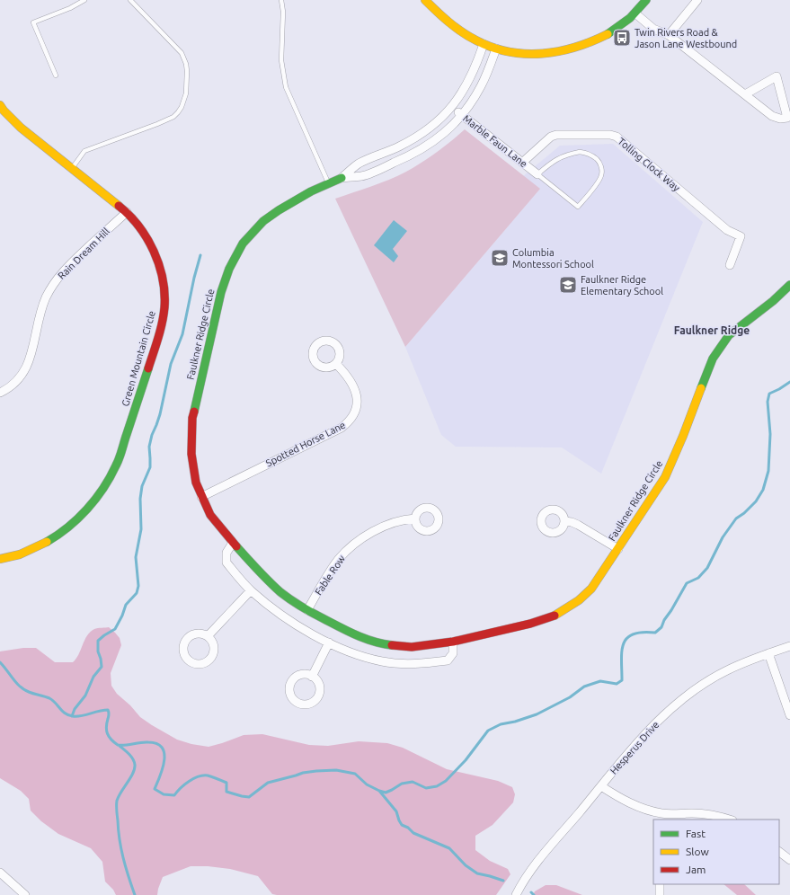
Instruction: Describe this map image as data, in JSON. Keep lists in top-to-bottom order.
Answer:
{
  "streets": {
    "street": [
      "Marble Faun Lane",
      "Tolling Clock Way",
      "Rain Dream Hill",
      "Faulkner Ridge Circle",
      "Green Mountain Circle",
      "Spotted Horse Lane",
      "Fable Row",
      "Hesperus Drive"
    ]
  },
  "crossings": [
    ["Marble Faun Lane", "Tolling Clock Way"],
    ["Marble Faun Lane", "Faulkner Ridge Circle"],
    ["Rain Dream Hill", "Green Mountain Circle"],
    ["Faulkner Ridge Circle", "Spotted Horse Lane"],
    ["Faulkner Ridge Circle", "Fable Row"]
  ],
  "districts": ["Faulkner Ridge"],
  "places": {
    "bus stop": ["Twin Rivers Road & Jason Lane Westbound"],
    "school or university": ["Columbia Montessori School", "Faulkner Ridge Elementary School"]
  },
  "legend": ["Fast", "Slow", "Jam"]
}
